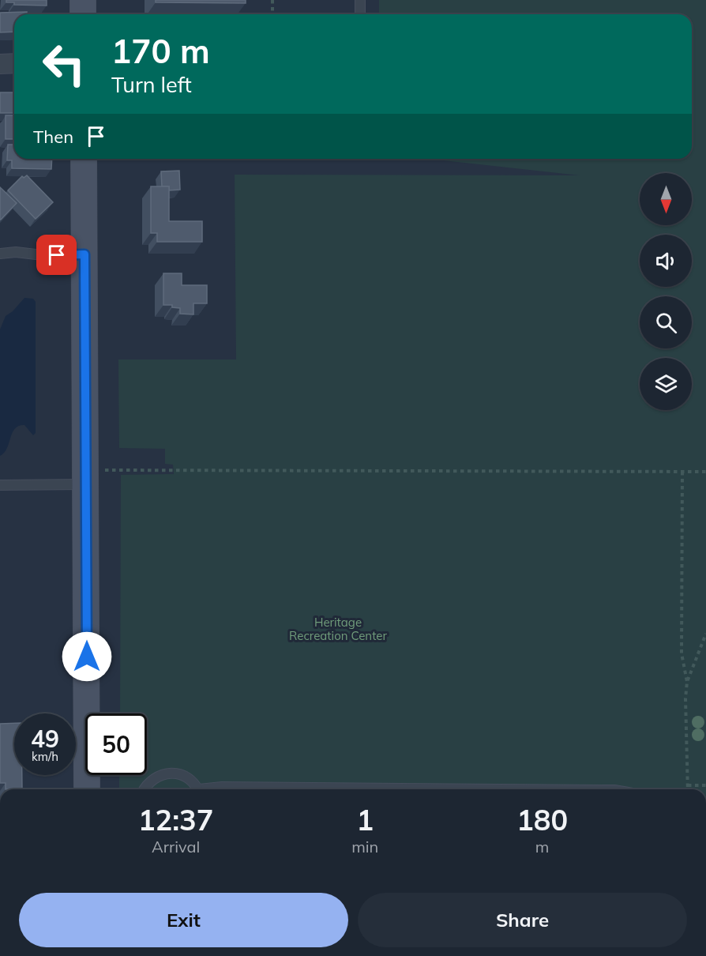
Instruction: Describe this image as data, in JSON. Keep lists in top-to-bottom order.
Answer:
{
  "parks": ["Heritage Recreation Center"],
  "north": "bottom",
  "page": {
    "turn": ["170 m", "Turn left"],
    "then": "Then",
    "speed": "49 km/h",
    "limit": "50",
    "eta": [
      "12:37",
      "Arrival",
      "1",
      "min",
      "180",
      "m"
    ],
    "buttons": ["Exit", "Share"]
  }
}
